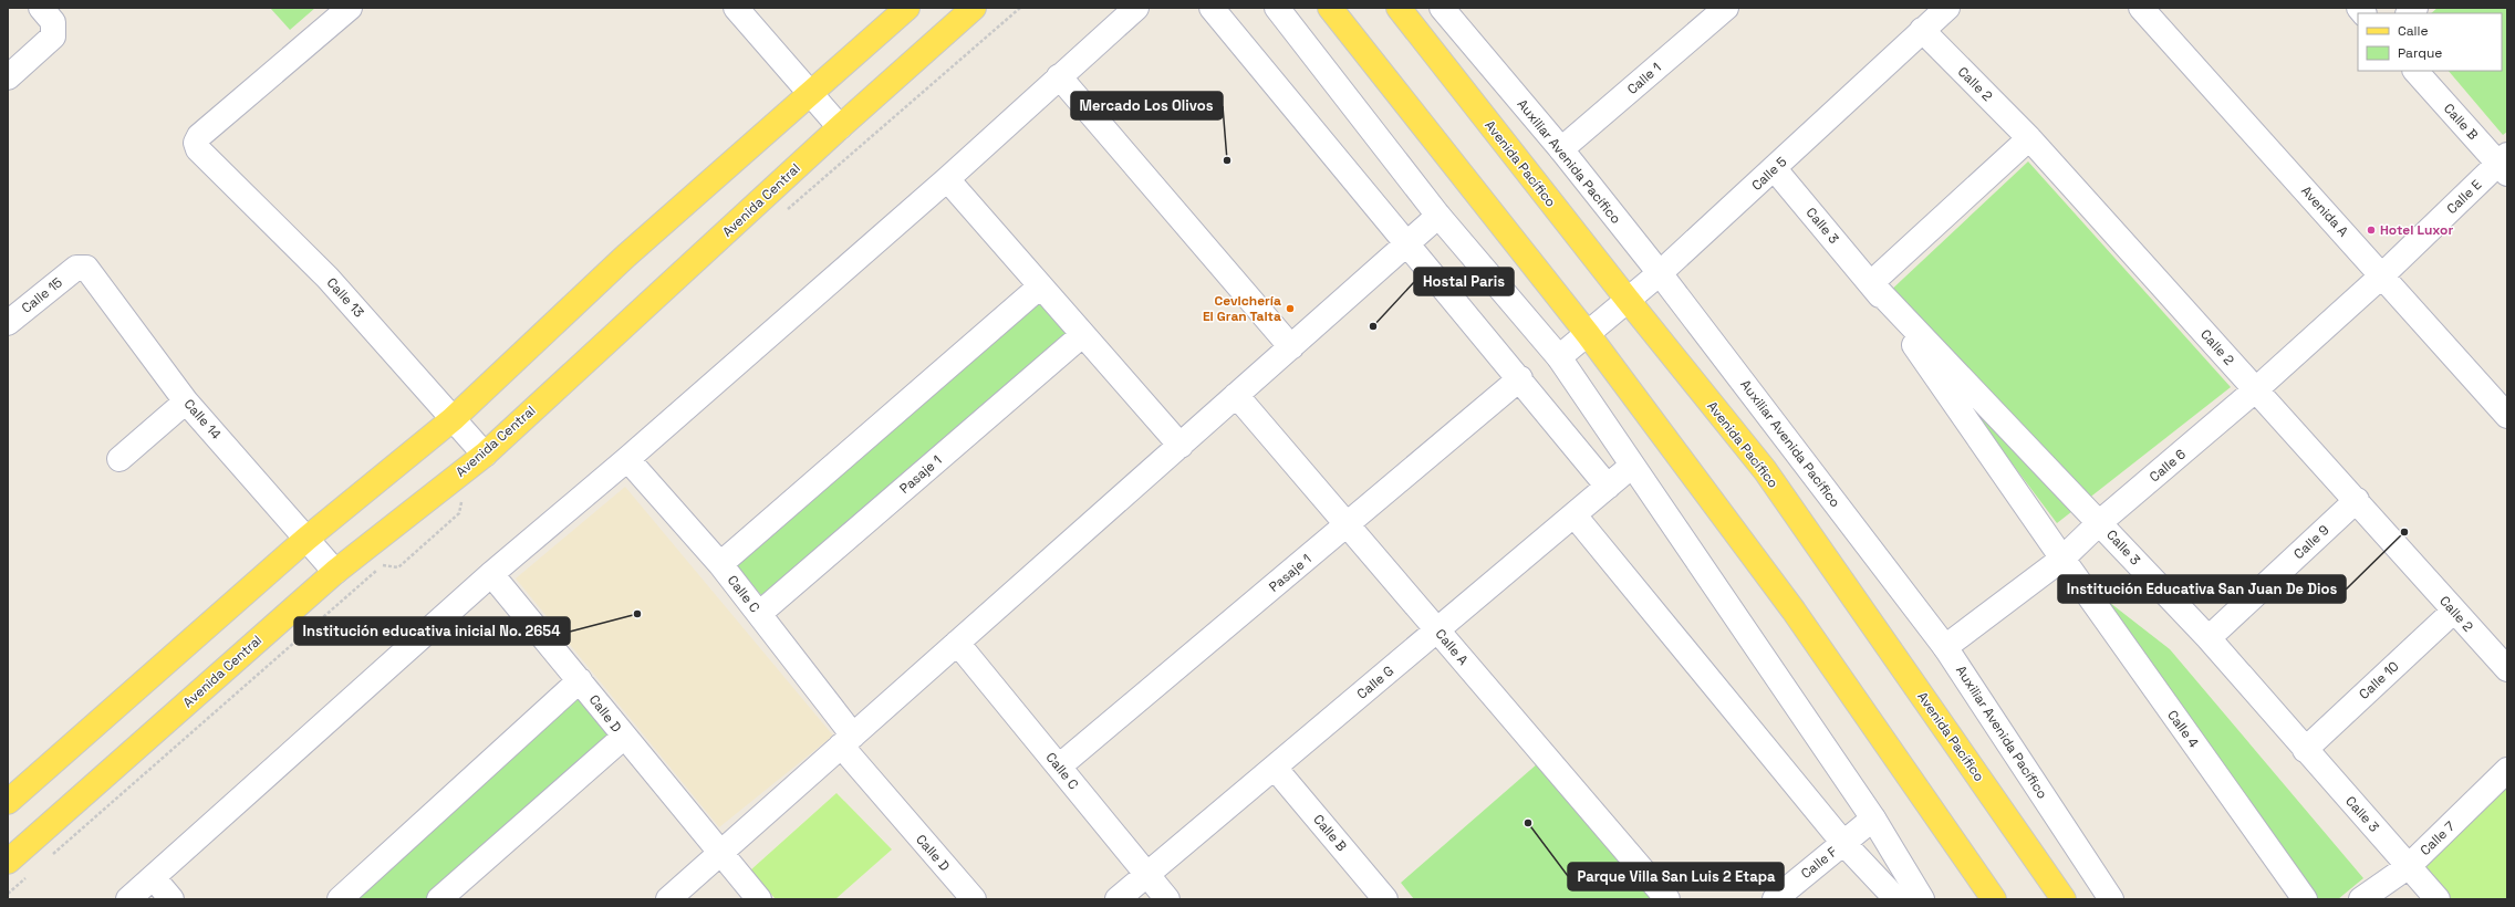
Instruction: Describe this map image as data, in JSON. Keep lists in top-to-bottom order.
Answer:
{
  "streets": {
    "main road": ["Avenida Pacífico", "Avenida Central"],
    "street": [
      "Calle 1",
      "Calle 2",
      "Calle B",
      "Auxiliar Avenida Pacífico",
      "Calle 5",
      "Calle E",
      "Avenida A",
      "Calle 3",
      "Calle 15",
      "Calle 13",
      "Calle 14",
      "Calle 6",
      "Pasaje 1",
      "Calle 9",
      "Calle C",
      "Calle A",
      "Calle 10",
      "Calle G",
      "Calle D",
      "Calle 4",
      "Calle 7",
      "Calle F"
    ]
  },
  "crossings": [
    ["Calle 1", "Auxiliar Avenida Pacífico"],
    ["Calle 2", "Calle 5"],
    ["Calle 2", "Calle 6"],
    ["Calle 2", "Calle 9"],
    ["Calle 2", "Calle 10"],
    ["Calle B", "Calle E"],
    ["Calle B", "Calle G"],
    ["Auxiliar Avenida Pacífico", "Calle 5"],
    ["Auxiliar Avenida Pacífico", "Calle 6"],
    ["Avenida Pacífico", "Calle 5"],
    ["Calle 5", "Calle 3"],
    ["Calle E", "Avenida A"],
    ["Calle E", "Calle 6"],
    ["Avenida Central", "Calle 13"],
    ["Avenida Central", "Calle 14"],
    ["Avenida A", "Calle 6"],
    ["Calle 3", "Calle 6"],
    ["Calle 3", "Calle 9"],
    ["Calle 3", "Calle 10"],
    ["Calle 3", "Calle 4"],
    ["Calle 3", "Calle 7"],
    ["Calle 15", "Calle 14"],
    ["Calle 6", "Calle 4"],
    ["Pasaje 1", "Calle C"],
    ["Pasaje 1", "Calle A"],
    ["Calle C", "Calle G"],
    ["Calle C", "Calle D"],
    ["Calle A", "Calle G"]
  ],
  "places": [
    "Mercado Los Olivos",
    "Hotel Luxor",
    "Cevichería El Gran Taita",
    "Hostal Paris",
    "Institución Educativa San Juan De Dios",
    "Institución educativa inicial No. 2654",
    "Parque Villa San Luis 2 Etapa"
  ],
  "legend": ["Calle", "Parque"]
}
